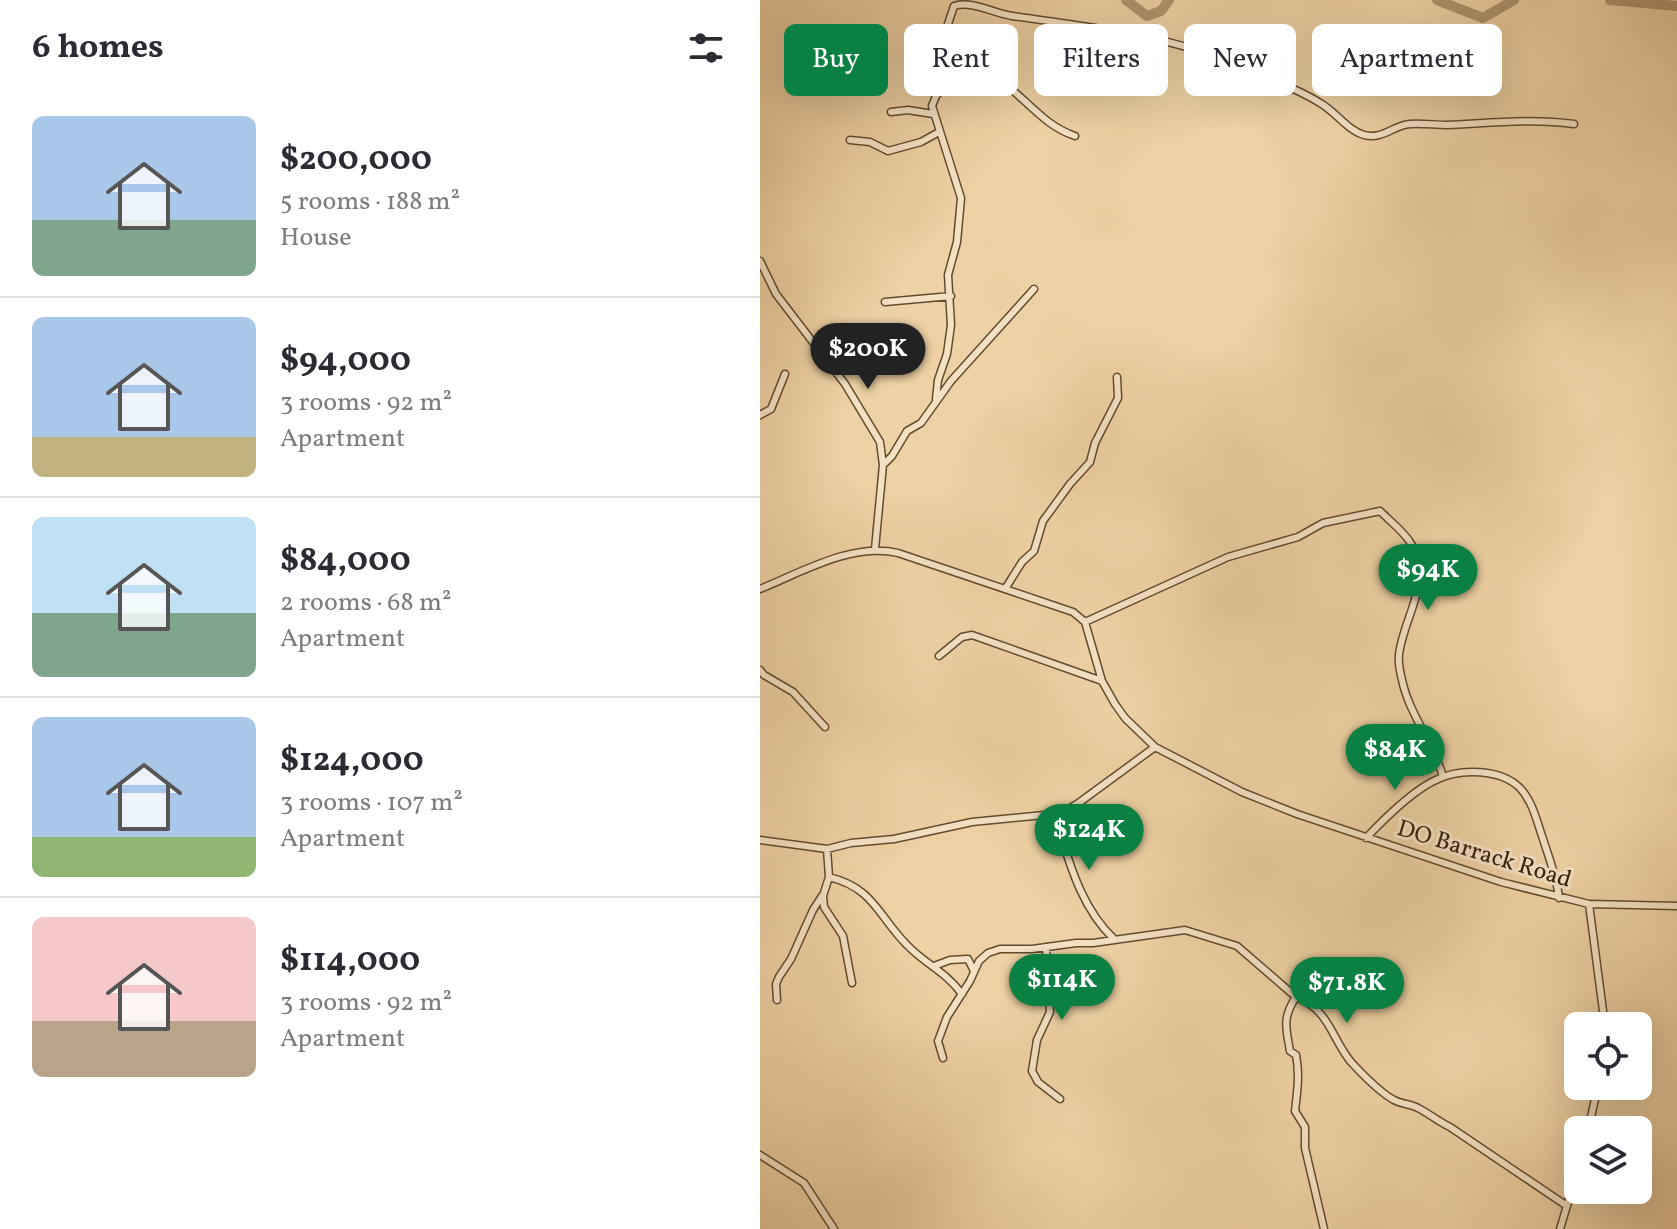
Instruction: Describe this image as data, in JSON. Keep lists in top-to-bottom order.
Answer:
{
  "streets": {
    "street": ["DO Barrack Road"]
  },
  "page": {
    "heading": "6 homes",
    "chip": [
      "Buy",
      "Rent",
      "Filters",
      "New",
      "Apartment"
    ],
    "list": [
      {
        "name": "$200,000",
        "note": "5 rooms · 188 m² · House"
      },
      {
        "name": "$94,000",
        "note": "3 rooms · 92 m² · Apartment"
      },
      {
        "name": "$84,000",
        "note": "2 rooms · 68 m² · Apartment"
      },
      {
        "name": "$124,000",
        "note": "3 rooms · 107 m² · Apartment"
      },
      {
        "name": "$114,000",
        "note": "3 rooms · 92 m² · Apartment"
      }
    ],
    "price": [
      "$200K",
      "$94K",
      "$84K",
      "$124K",
      "$114K",
      "$71.8K"
    ]
  }
}
